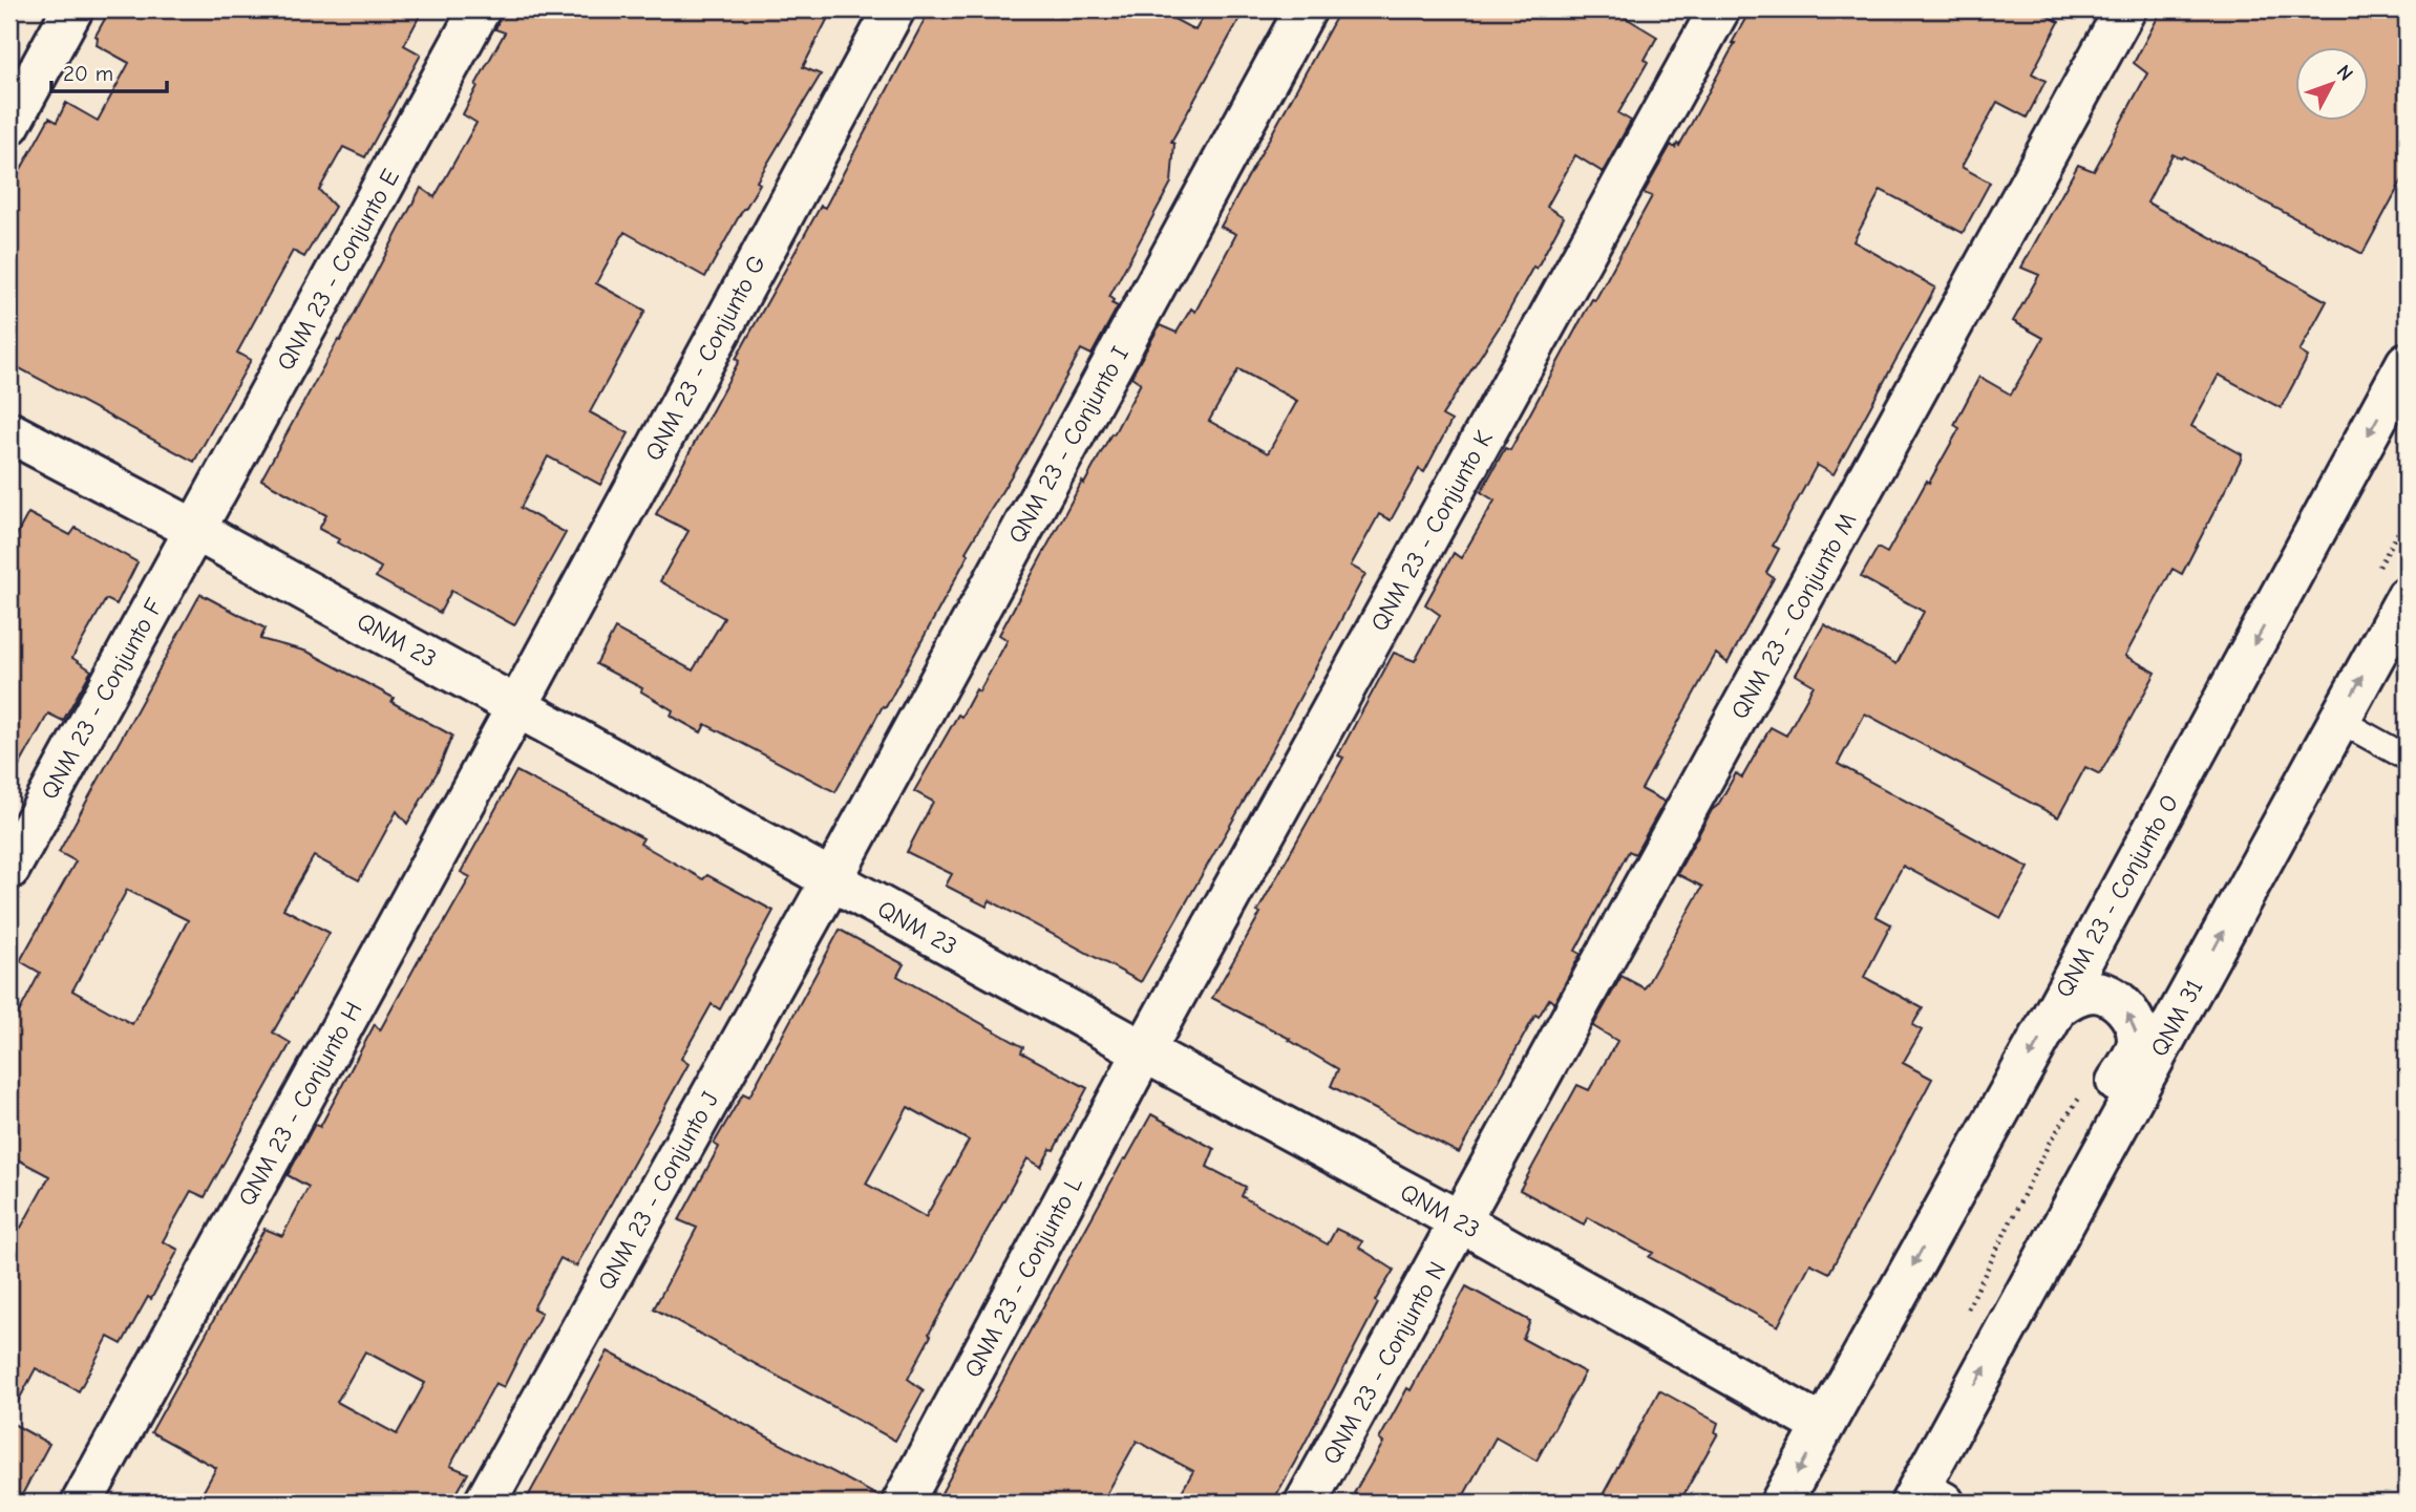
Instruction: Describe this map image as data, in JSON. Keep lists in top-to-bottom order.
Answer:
{
  "streets": {
    "street": [
      "QNM 23 - Conjunto E",
      "QNM 23 - Conjunto G",
      "QNM 23 - Conjunto I",
      "QNM 23 - Conjunto K",
      "QNM 23 - Conjunto M",
      "QNM 23",
      "QNM 23 - Conjunto F",
      "QNM 23 - Conjunto O",
      "QNM 31",
      "QNM 23 - Conjunto H",
      "QNM 23 - Conjunto J",
      "QNM 23 - Conjunto L",
      "QNM 23 - Conjunto N"
    ]
  },
  "crossings": [
    ["QNM 23 - Conjunto E", "QNM 23"],
    ["QNM 23 - Conjunto E", "QNM 23 - Conjunto F"],
    ["QNM 23 - Conjunto G", "QNM 23"],
    ["QNM 23 - Conjunto G", "QNM 23 - Conjunto H"],
    ["QNM 23 - Conjunto I", "QNM 23"],
    ["QNM 23 - Conjunto I", "QNM 23 - Conjunto J"],
    ["QNM 23 - Conjunto K", "QNM 23"],
    ["QNM 23 - Conjunto K", "QNM 23 - Conjunto L"],
    ["QNM 23 - Conjunto M", "QNM 23"],
    ["QNM 23 - Conjunto M", "QNM 23 - Conjunto N"],
    ["QNM 23", "QNM 23 - Conjunto F"],
    ["QNM 23", "QNM 23 - Conjunto O"],
    ["QNM 23", "QNM 23 - Conjunto H"],
    ["QNM 23", "QNM 23 - Conjunto J"],
    ["QNM 23", "QNM 23 - Conjunto L"],
    ["QNM 23", "QNM 23 - Conjunto N"]
  ],
  "one_way": ["QNM 23 - Conjunto O", "QNM 31"],
  "scale_bar": "20 m",
  "north": "top right"
}
